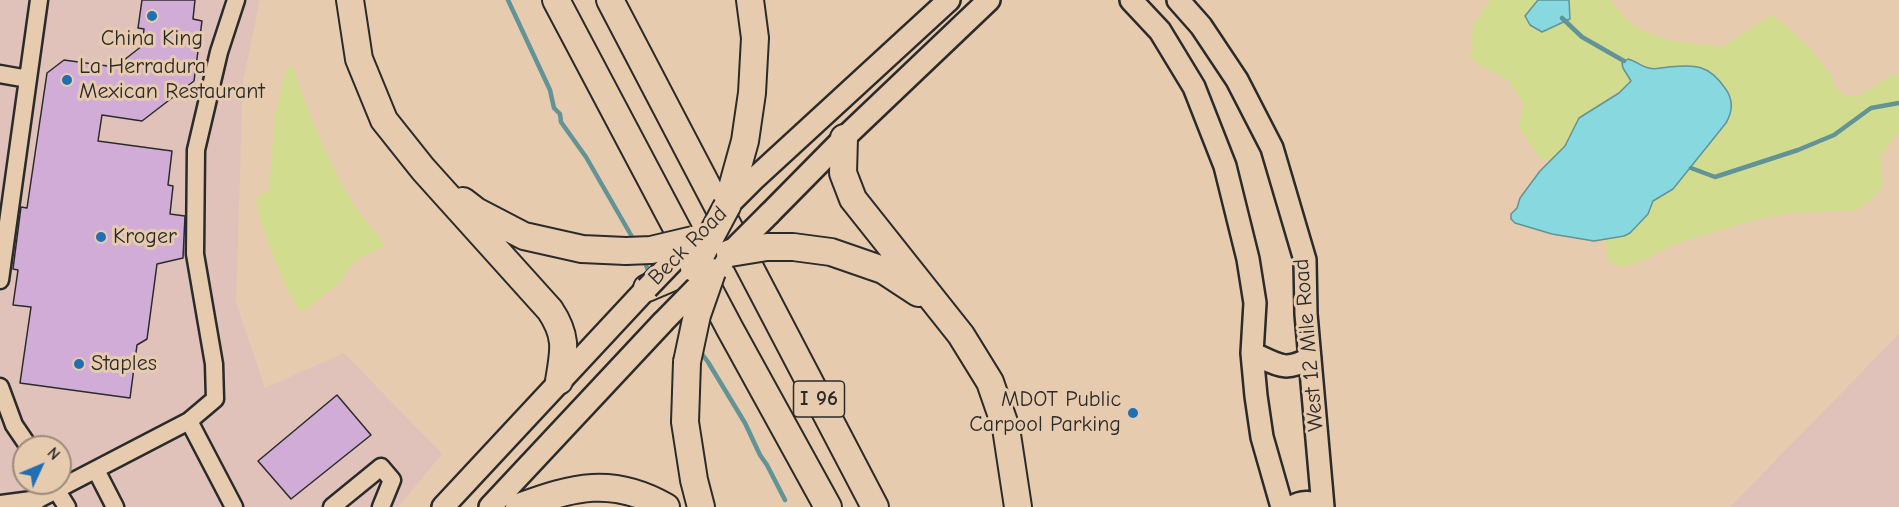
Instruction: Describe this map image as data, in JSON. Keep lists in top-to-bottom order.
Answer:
{
  "streets": {
    "highway": ["I 96"],
    "main road": ["Beck Road", "West 12 Mile Road"]
  },
  "places": [
    "China King",
    "La Herradura Mexican Restaurant",
    "Kroger",
    "Staples",
    "MDOT Public Carpool Parking"
  ],
  "north": "top right"
}
